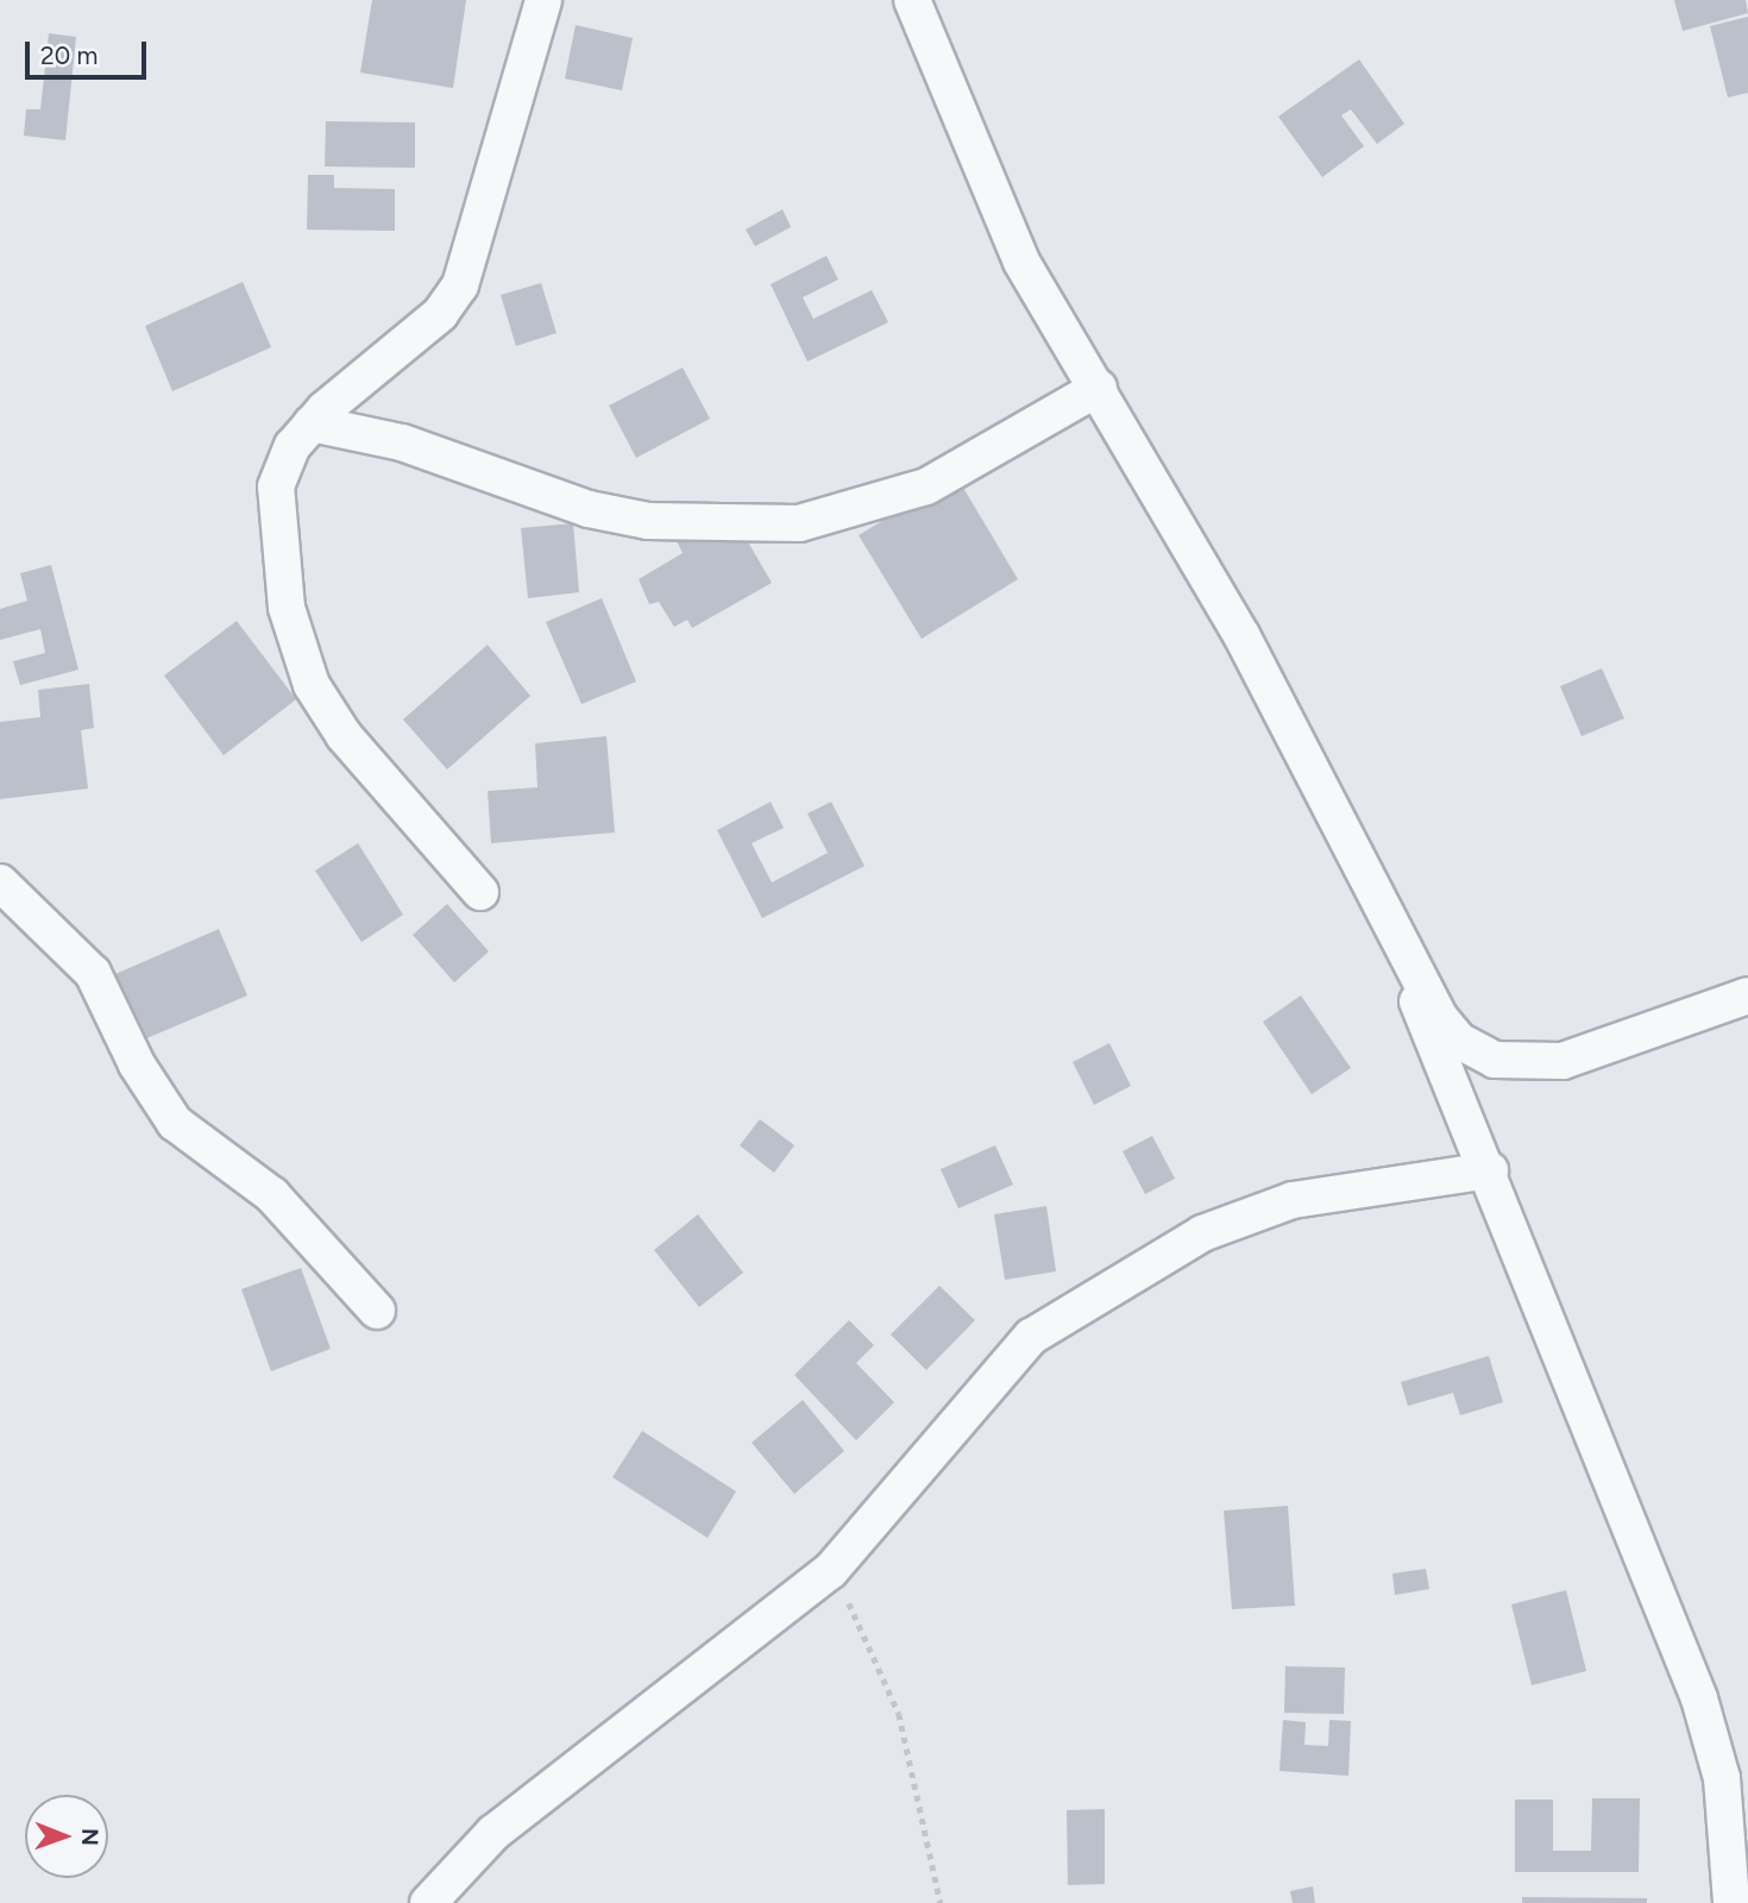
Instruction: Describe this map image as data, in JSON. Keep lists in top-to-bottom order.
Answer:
{
  "scale_bar": "20 m",
  "north": "right"
}
